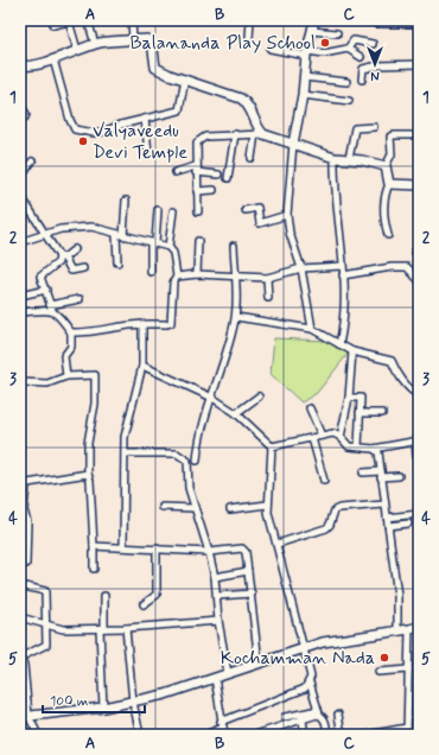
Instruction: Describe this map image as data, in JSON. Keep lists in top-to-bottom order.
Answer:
{
  "places": ["Balananda Play School", "Valyaveedu Devi Temple", "Kochamman Nada"],
  "scale_bar": "100 m",
  "north": "bottom",
  "grid": {
    "columns": ["A", "B", "C"],
    "rows": [
      "1",
      "2",
      "3",
      "4",
      "5"
    ]
  }
}
